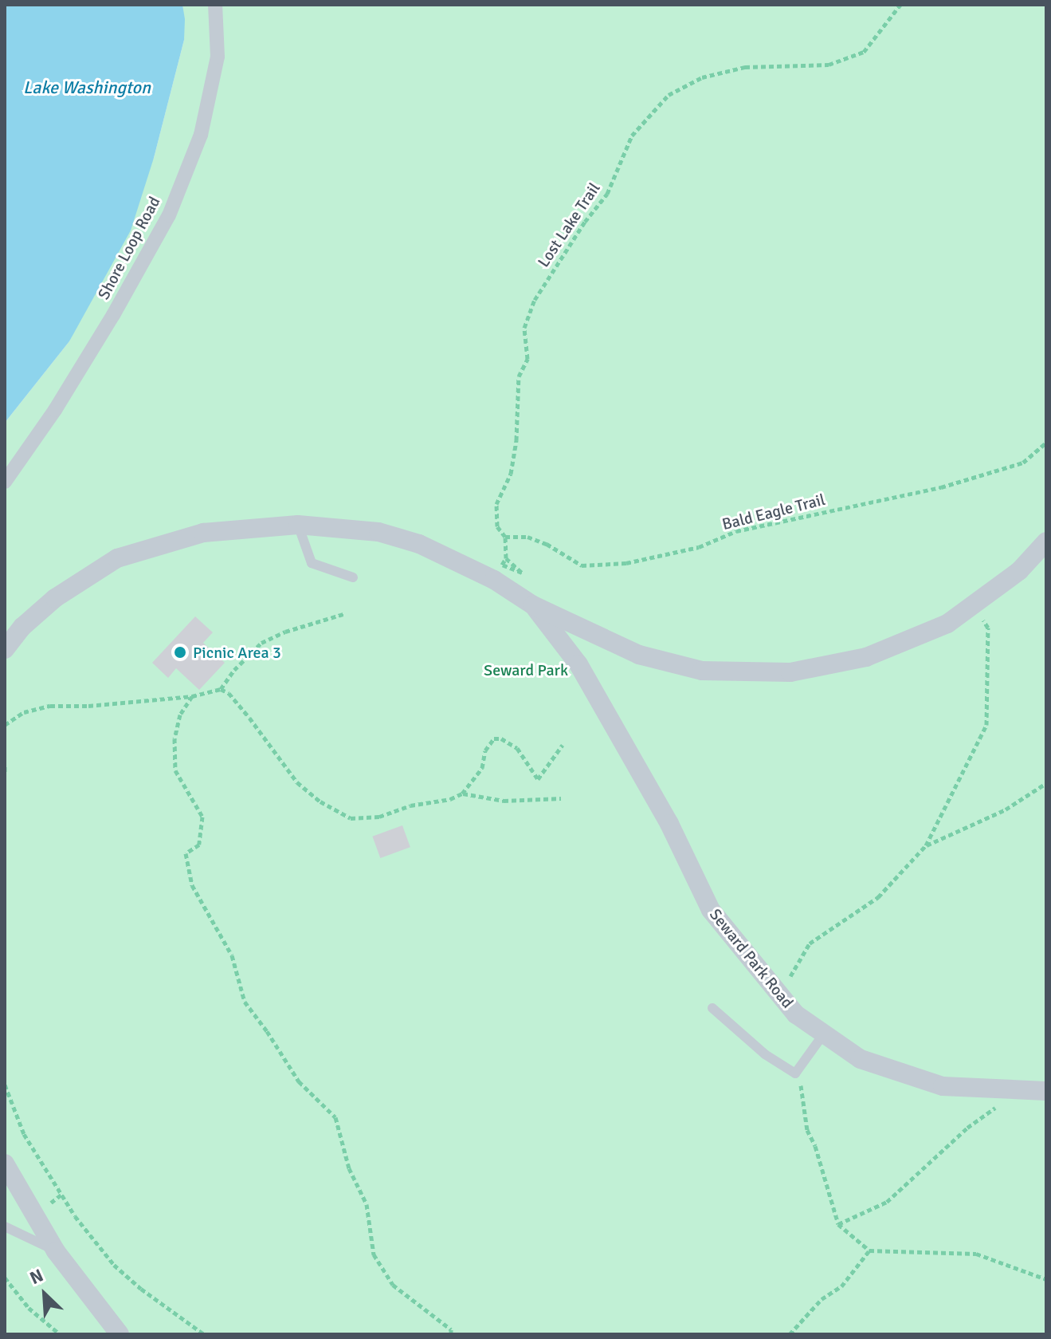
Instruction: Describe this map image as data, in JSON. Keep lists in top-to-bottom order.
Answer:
{
  "streets": {
    "street": ["Shore Loop Road", "Seward Park Road"],
    "path": ["Lost Lake Trail", "Bald Eagle Trail"]
  },
  "crossings": [
    ["Lost Lake Trail", "Bald Eagle Trail"]
  ],
  "water": ["Lake Washington"],
  "parks": ["Seward Park"],
  "places": ["Picnic Area 3"],
  "north": "top left"
}
